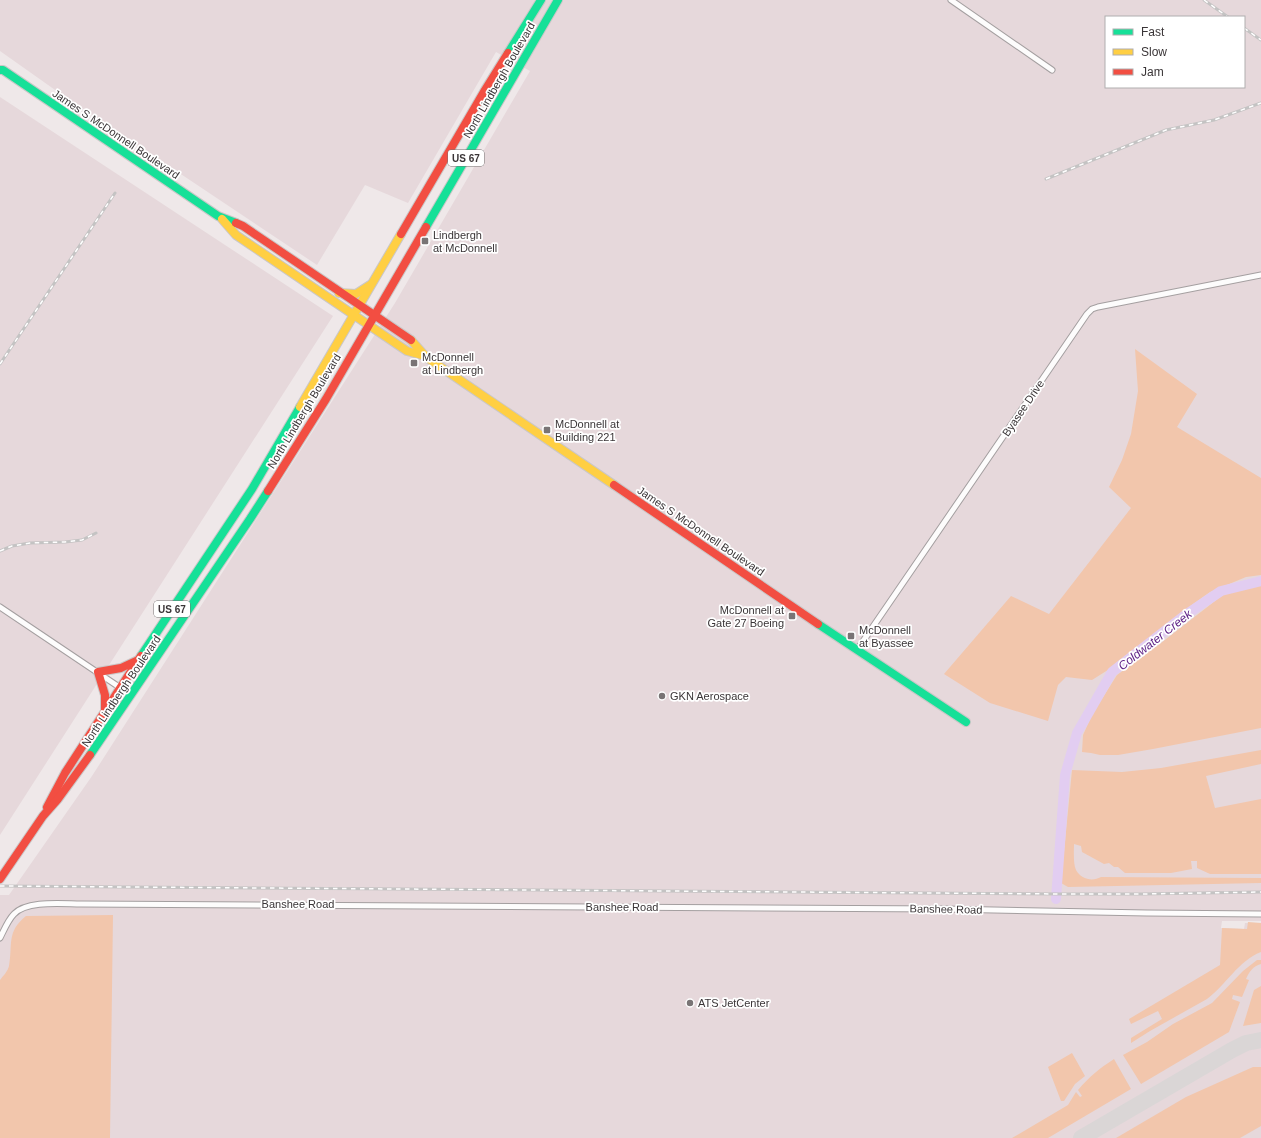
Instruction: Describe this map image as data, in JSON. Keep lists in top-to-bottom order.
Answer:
{
  "streets": {
    "main road": ["North Lindbergh Boulevard", "James S McDonnell Boulevard", "US 67"],
    "street": ["Byasee Drive", "Banshee Road"]
  },
  "crossings": [
    ["North Lindbergh Boulevard", "James S McDonnell Boulevard"],
    ["James S McDonnell Boulevard", "Byasee Drive"]
  ],
  "water": ["Coldwater Creek"],
  "places": {
    "transit": [
      "Lindbergh at McDonnell",
      "McDonnell at Lindbergh",
      "McDonnell at Building 221",
      "McDonnell at Gate 27 Boeing",
      "McDonnell at Byassee"
    ],
    "other": ["GKN Aerospace", "ATS JetCenter"]
  },
  "legend": ["Fast", "Slow", "Jam"]
}
